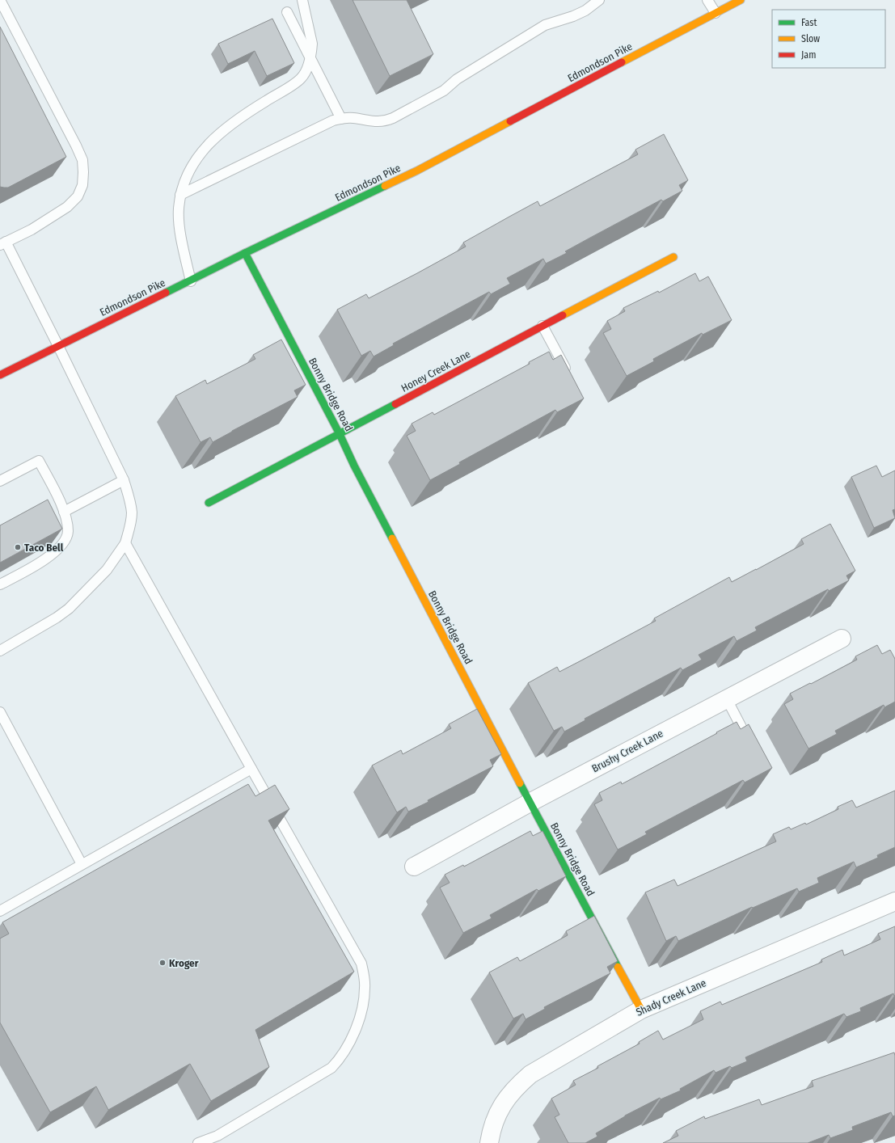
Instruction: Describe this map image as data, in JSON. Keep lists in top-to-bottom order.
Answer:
{
  "streets": {
    "street": [
      "Edmondson Pike",
      "Honey Creek Lane",
      "Bonny Bridge Road",
      "Brushy Creek Lane",
      "Shady Creek Lane"
    ]
  },
  "crossings": [
    ["Edmondson Pike", "Bonny Bridge Road"],
    ["Honey Creek Lane", "Bonny Bridge Road"],
    ["Bonny Bridge Road", "Brushy Creek Lane"],
    ["Bonny Bridge Road", "Shady Creek Lane"]
  ],
  "places": ["Taco Bell", "Kroger"],
  "legend": ["Fast", "Slow", "Jam"]
}
